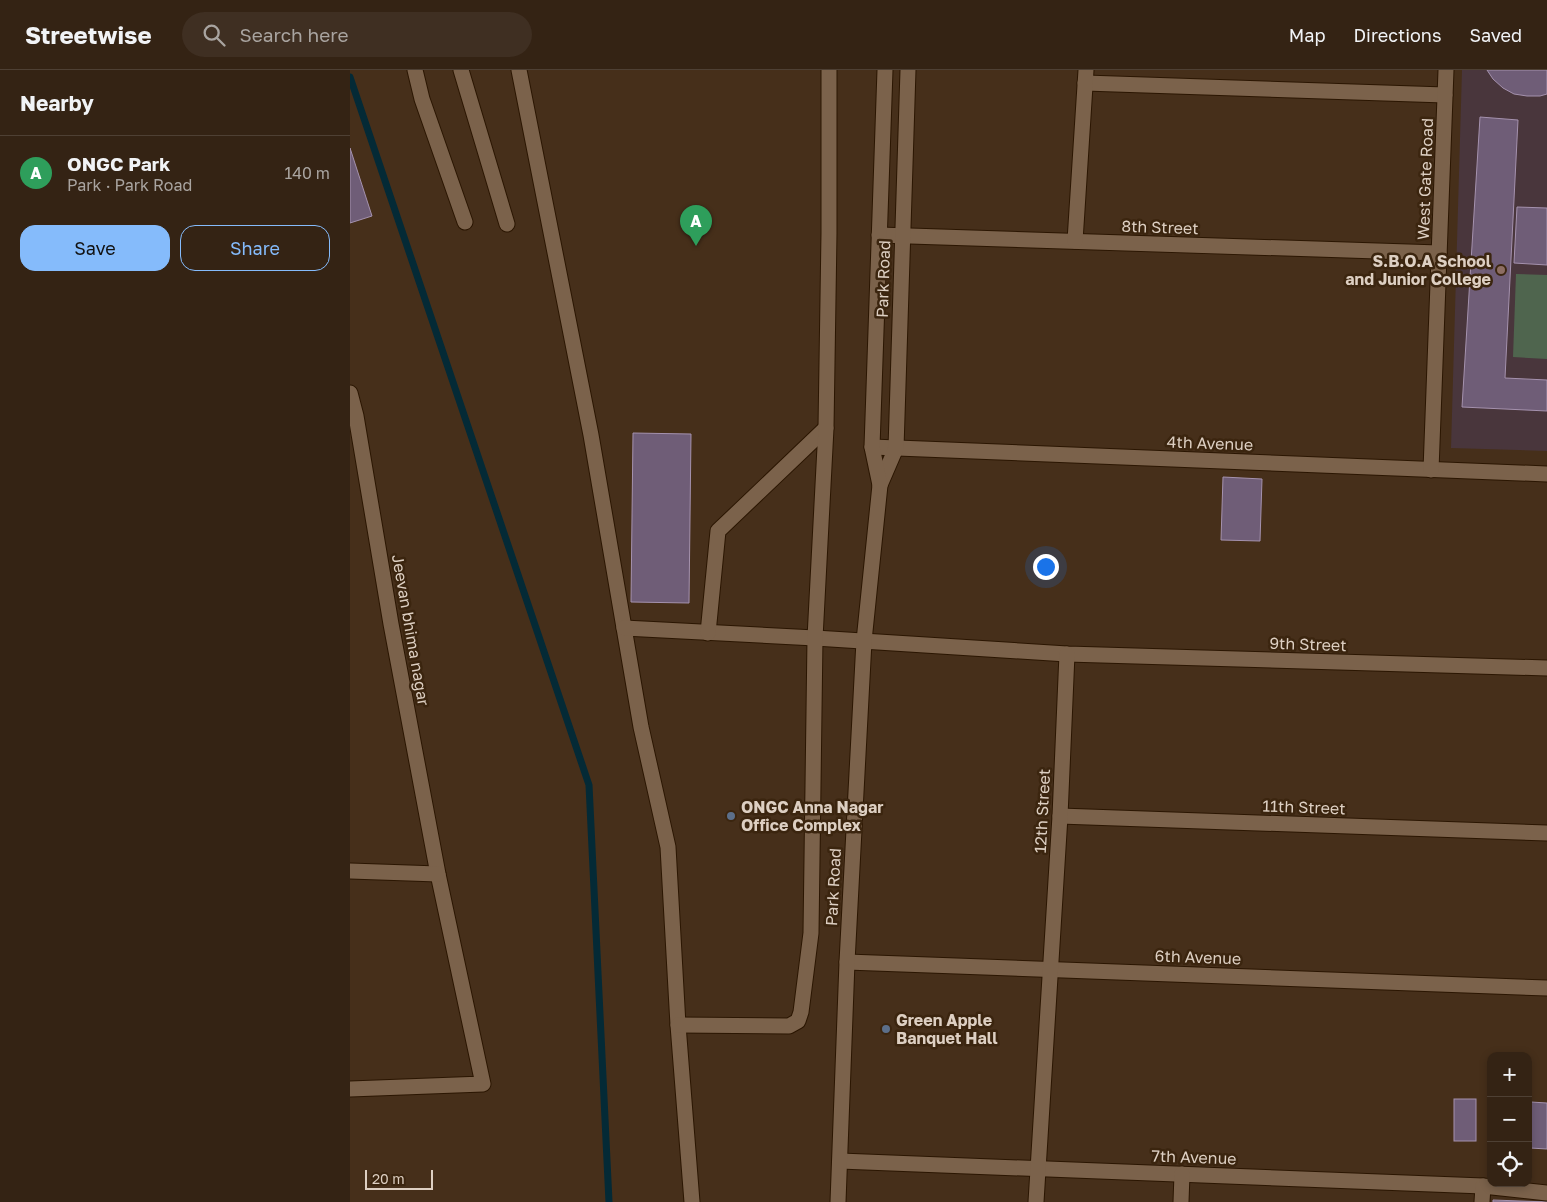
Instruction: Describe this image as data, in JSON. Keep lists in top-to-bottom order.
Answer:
{
  "streets": {
    "street": [
      "West Gate Road",
      "8th Street",
      "Park Road",
      "4th Avenue",
      "Jeevan bhima nagar",
      "9th Street",
      "11th Street",
      "12th Street",
      "6th Avenue",
      "7th Avenue"
    ]
  },
  "crossings": [
    ["West Gate Road", "8th Street"],
    ["West Gate Road", "4th Avenue"],
    ["8th Street", "Park Road"],
    ["Park Road", "4th Avenue"],
    ["Park Road", "9th Street"],
    ["Park Road", "6th Avenue"],
    ["Park Road", "7th Avenue"],
    ["9th Street", "12th Street"],
    ["11th Street", "12th Street"],
    ["12th Street", "6th Avenue"],
    ["12th Street", "7th Avenue"]
  ],
  "places": ["S.B.O.A School and Junior College", "ONGC Anna Nagar Office Complex", "Green Apple Banquet Hall"],
  "scale_bar": "20 m",
  "page": {
    "header": "Streetwise",
    "search": "Search here",
    "nav": ["Map", "Directions", "Saved"],
    "heading": "Nearby",
    "list": [
      {
        "mark": "A",
        "name": "ONGC Park",
        "note": "Park · Park Road",
        "value": "140 m"
      }
    ],
    "pins": "A",
    "buttons": ["Save", "Share"],
    "map_buttons": ["+", "−"],
    "scale": "20 m"
  }
}
